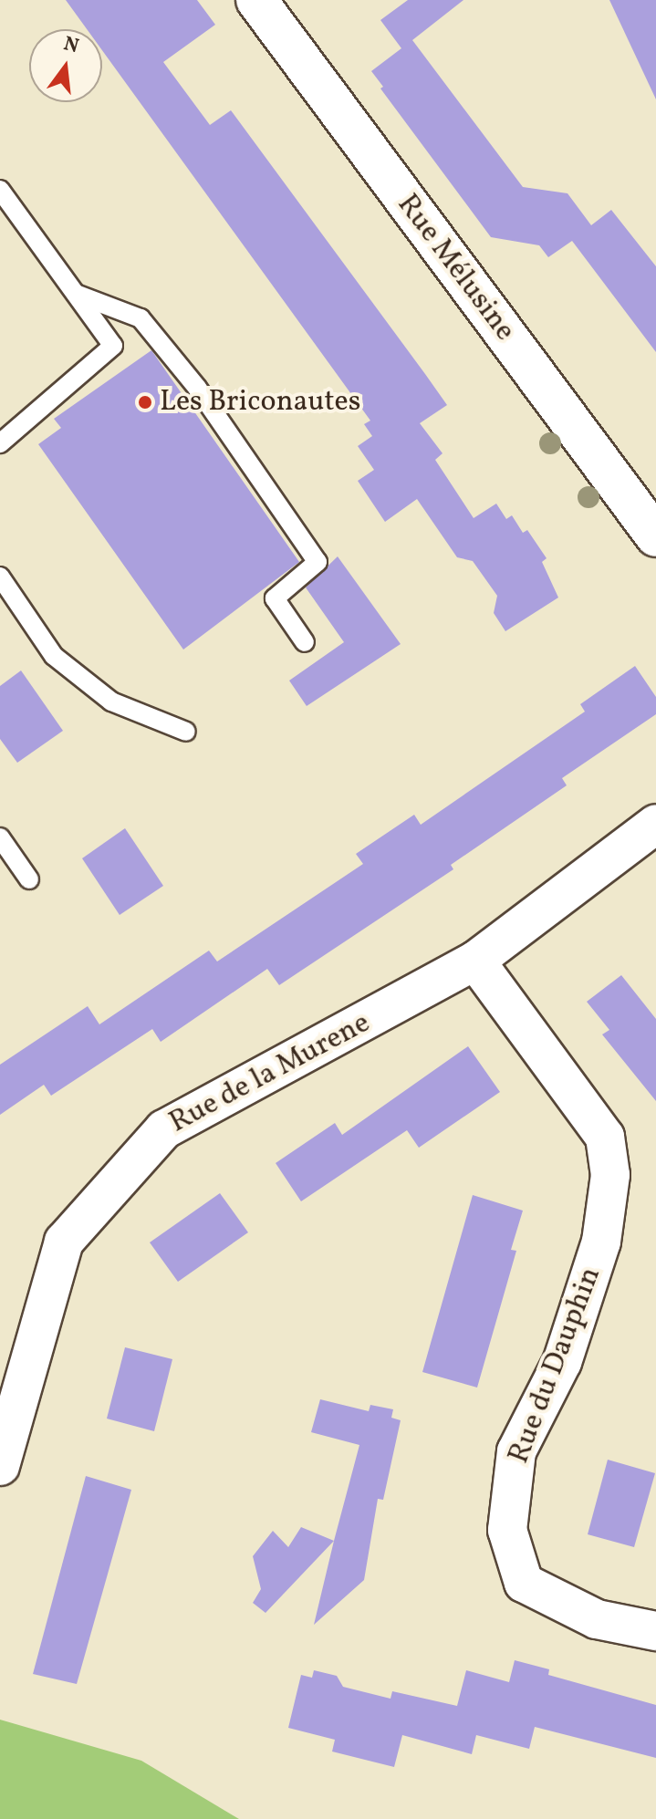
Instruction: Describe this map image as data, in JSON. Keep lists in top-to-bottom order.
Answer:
{
  "streets": {
    "street": ["Rue Mélusine", "Rue de la Murene", "Rue du Dauphin"]
  },
  "crossings": [
    ["Rue de la Murene", "Rue du Dauphin"]
  ],
  "places": ["Les Briconautes"],
  "north": "top"
}
